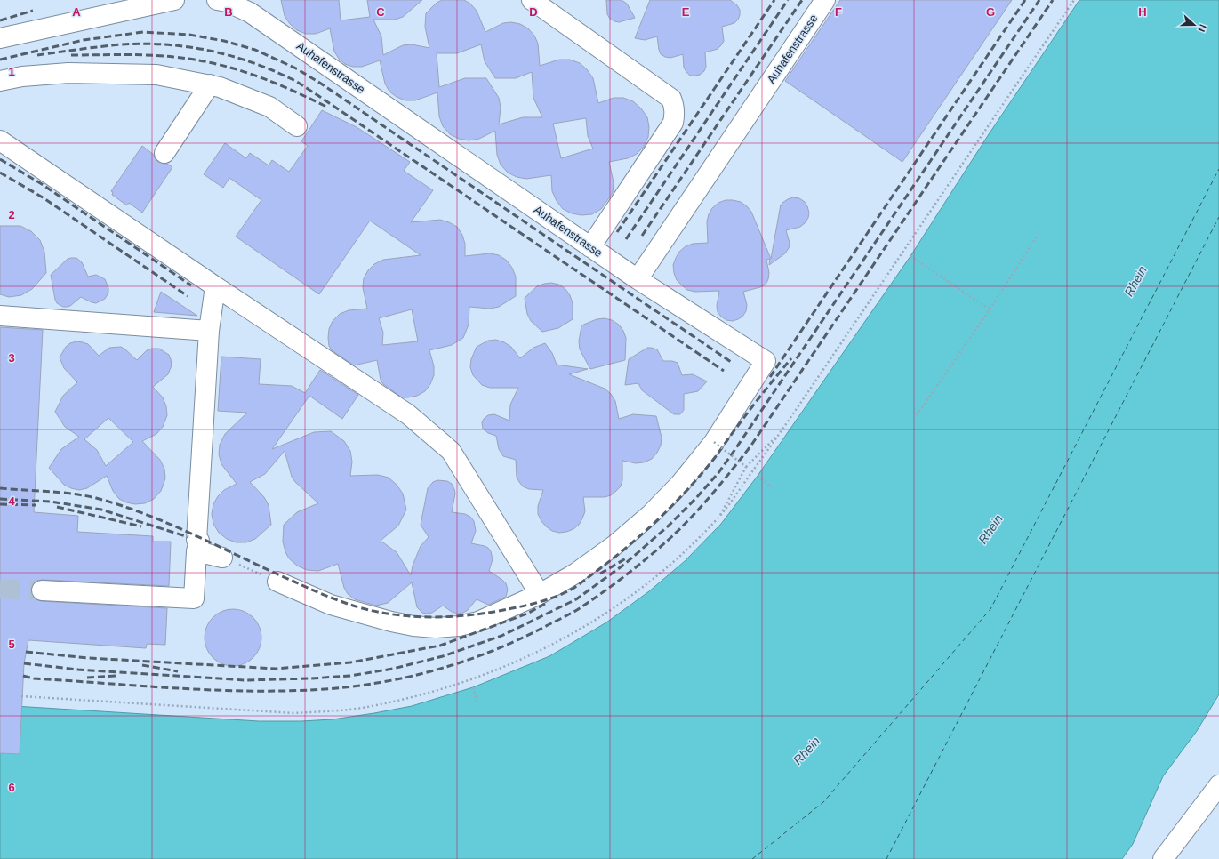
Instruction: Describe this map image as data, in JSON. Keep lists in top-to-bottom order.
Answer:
{
  "streets": {
    "street": ["Auhafenstrasse"]
  },
  "water": ["Rhein"],
  "north": "right",
  "grid": {
    "columns": [
      "A",
      "B",
      "C",
      "D",
      "E",
      "F",
      "G",
      "H"
    ],
    "rows": [
      "1",
      "2",
      "3",
      "4",
      "5",
      "6"
    ]
  }
}
